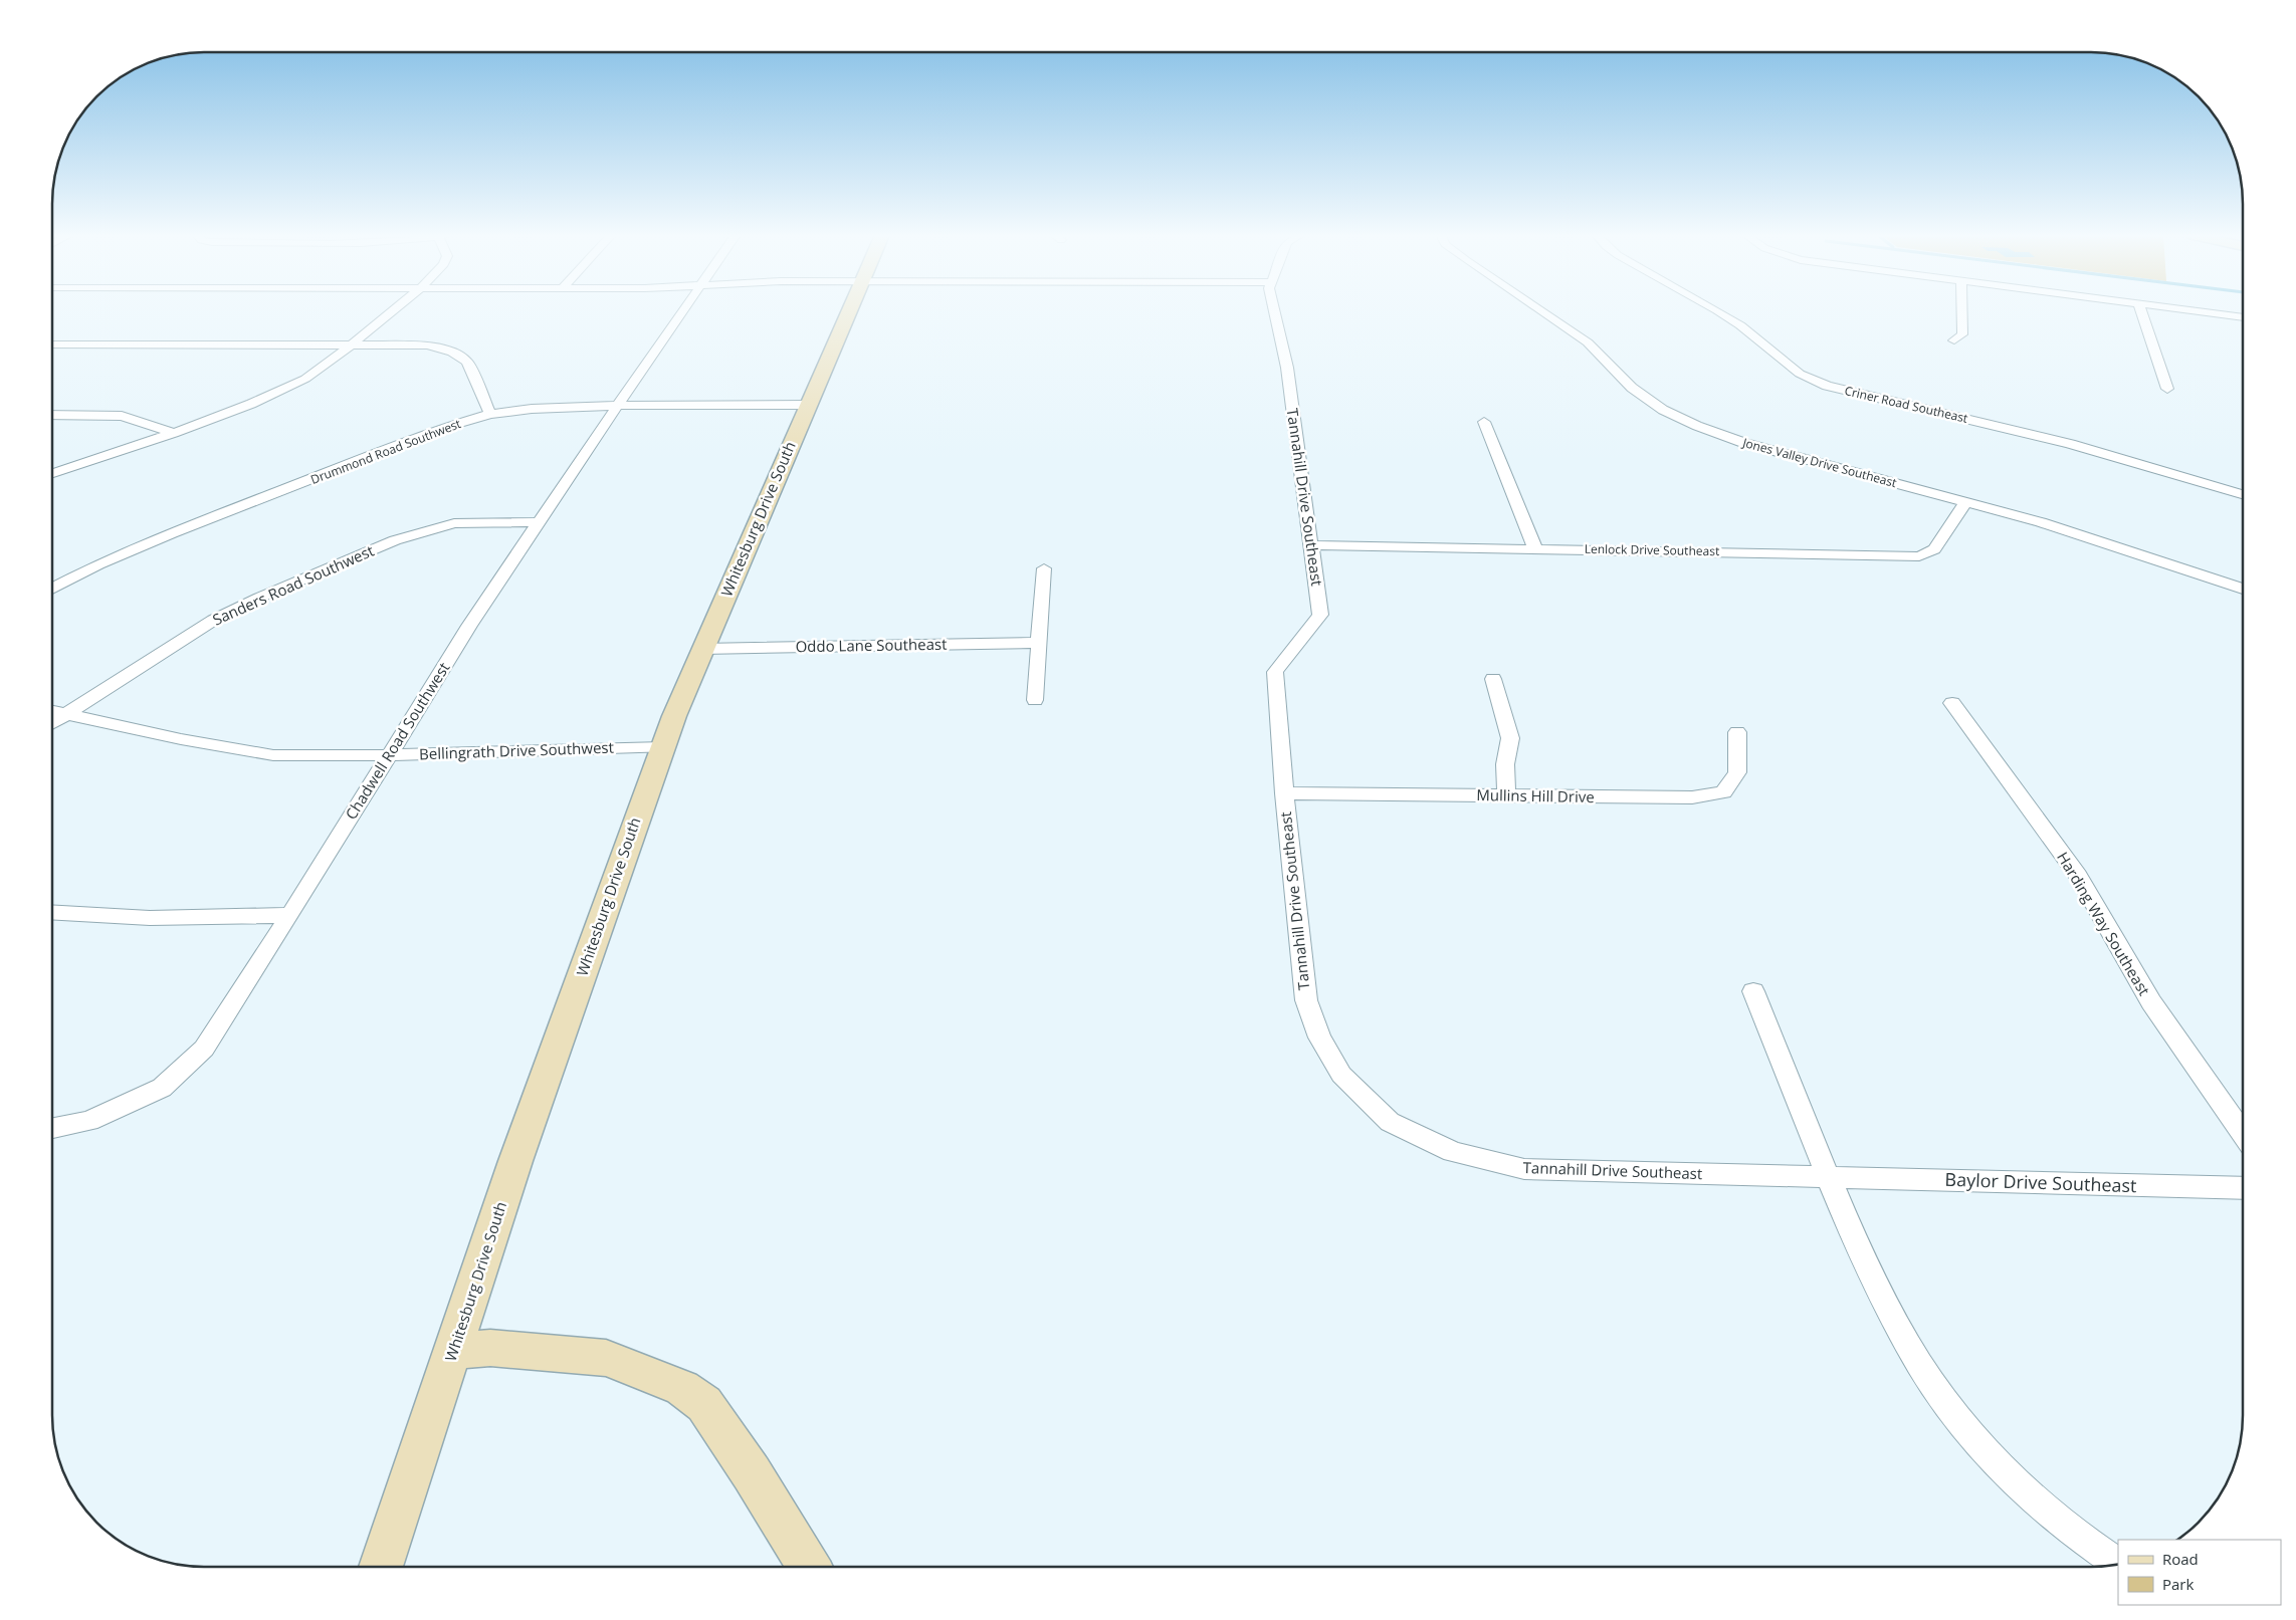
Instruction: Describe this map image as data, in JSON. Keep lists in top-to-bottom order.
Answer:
{
  "streets": {
    "main road": ["Whitesburg Drive South"],
    "street": [
      "Criner Road Southeast",
      "Drummond Road Southwest",
      "Jones Valley Drive Southeast",
      "Tannahill Drive Southeast",
      "Lenlock Drive Southeast",
      "Sanders Road Southwest",
      "Oddo Lane Southeast",
      "Chadwell Road Southwest",
      "Bellingrath Drive Southwest",
      "Mullins Hill Drive",
      "Harding Way Southeast",
      "Baylor Drive Southeast"
    ]
  },
  "crossings": [
    ["Drummond Road Southwest", "Whitesburg Drive South"],
    ["Drummond Road Southwest", "Chadwell Road Southwest"],
    ["Jones Valley Drive Southeast", "Lenlock Drive Southeast"],
    ["Tannahill Drive Southeast", "Lenlock Drive Southeast"],
    ["Tannahill Drive Southeast", "Mullins Hill Drive"],
    ["Tannahill Drive Southeast", "Baylor Drive Southeast"],
    ["Whitesburg Drive South", "Oddo Lane Southeast"],
    ["Whitesburg Drive South", "Bellingrath Drive Southwest"],
    ["Sanders Road Southwest", "Chadwell Road Southwest"],
    ["Sanders Road Southwest", "Bellingrath Drive Southwest"],
    ["Chadwell Road Southwest", "Bellingrath Drive Southwest"]
  ],
  "legend": ["Road", "Park"]
}
